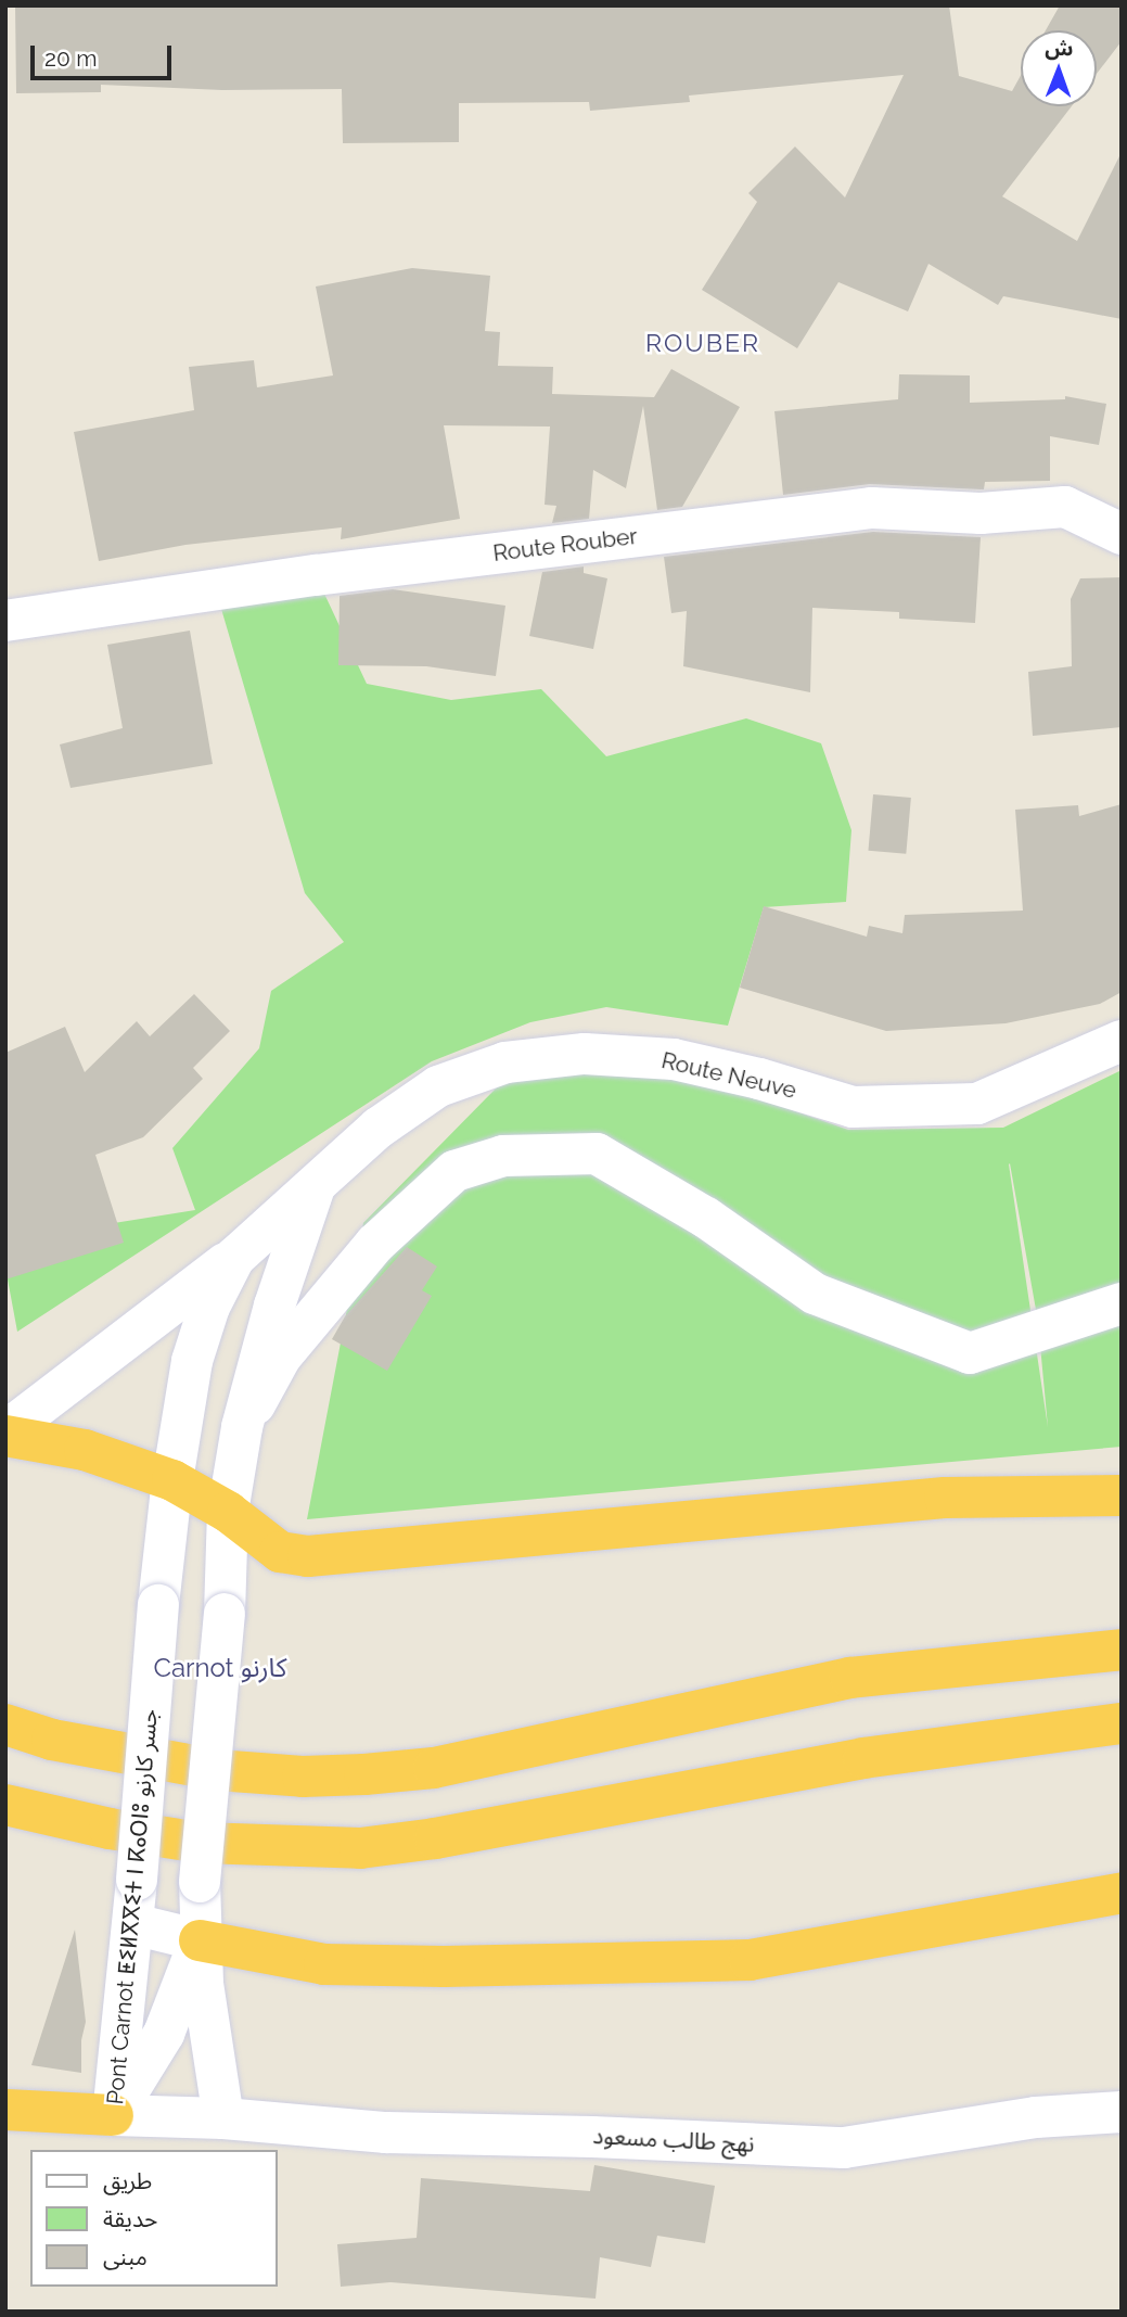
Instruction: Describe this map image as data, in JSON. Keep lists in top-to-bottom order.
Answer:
{
  "streets": {
    "main road": [
      "Route Rouber",
      "Route Neuve",
      "Pont Carnot ⵟⵉⵍⴳⴳⵉⵜ ⵏ ⴽⴰⵔⵏⵓ جسر كارنو",
      "نهج طالب مسعود"
    ]
  },
  "crossings": [
    ["Route Neuve", "Pont Carnot ⵟⵉⵍⴳⴳⵉⵜ ⵏ ⴽⴰⵔⵏⵓ جسر كارنو"],
    ["Pont Carnot ⵟⵉⵍⴳⴳⵉⵜ ⵏ ⴽⴰⵔⵏⵓ جسر كارنو", "نهج طالب مسعود"]
  ],
  "districts": ["ROUBER", "Carnot كارنو"],
  "legend": ["طريق", "حديقة", "مبنى"],
  "scale_bar": "20 m",
  "north": "top"
}
